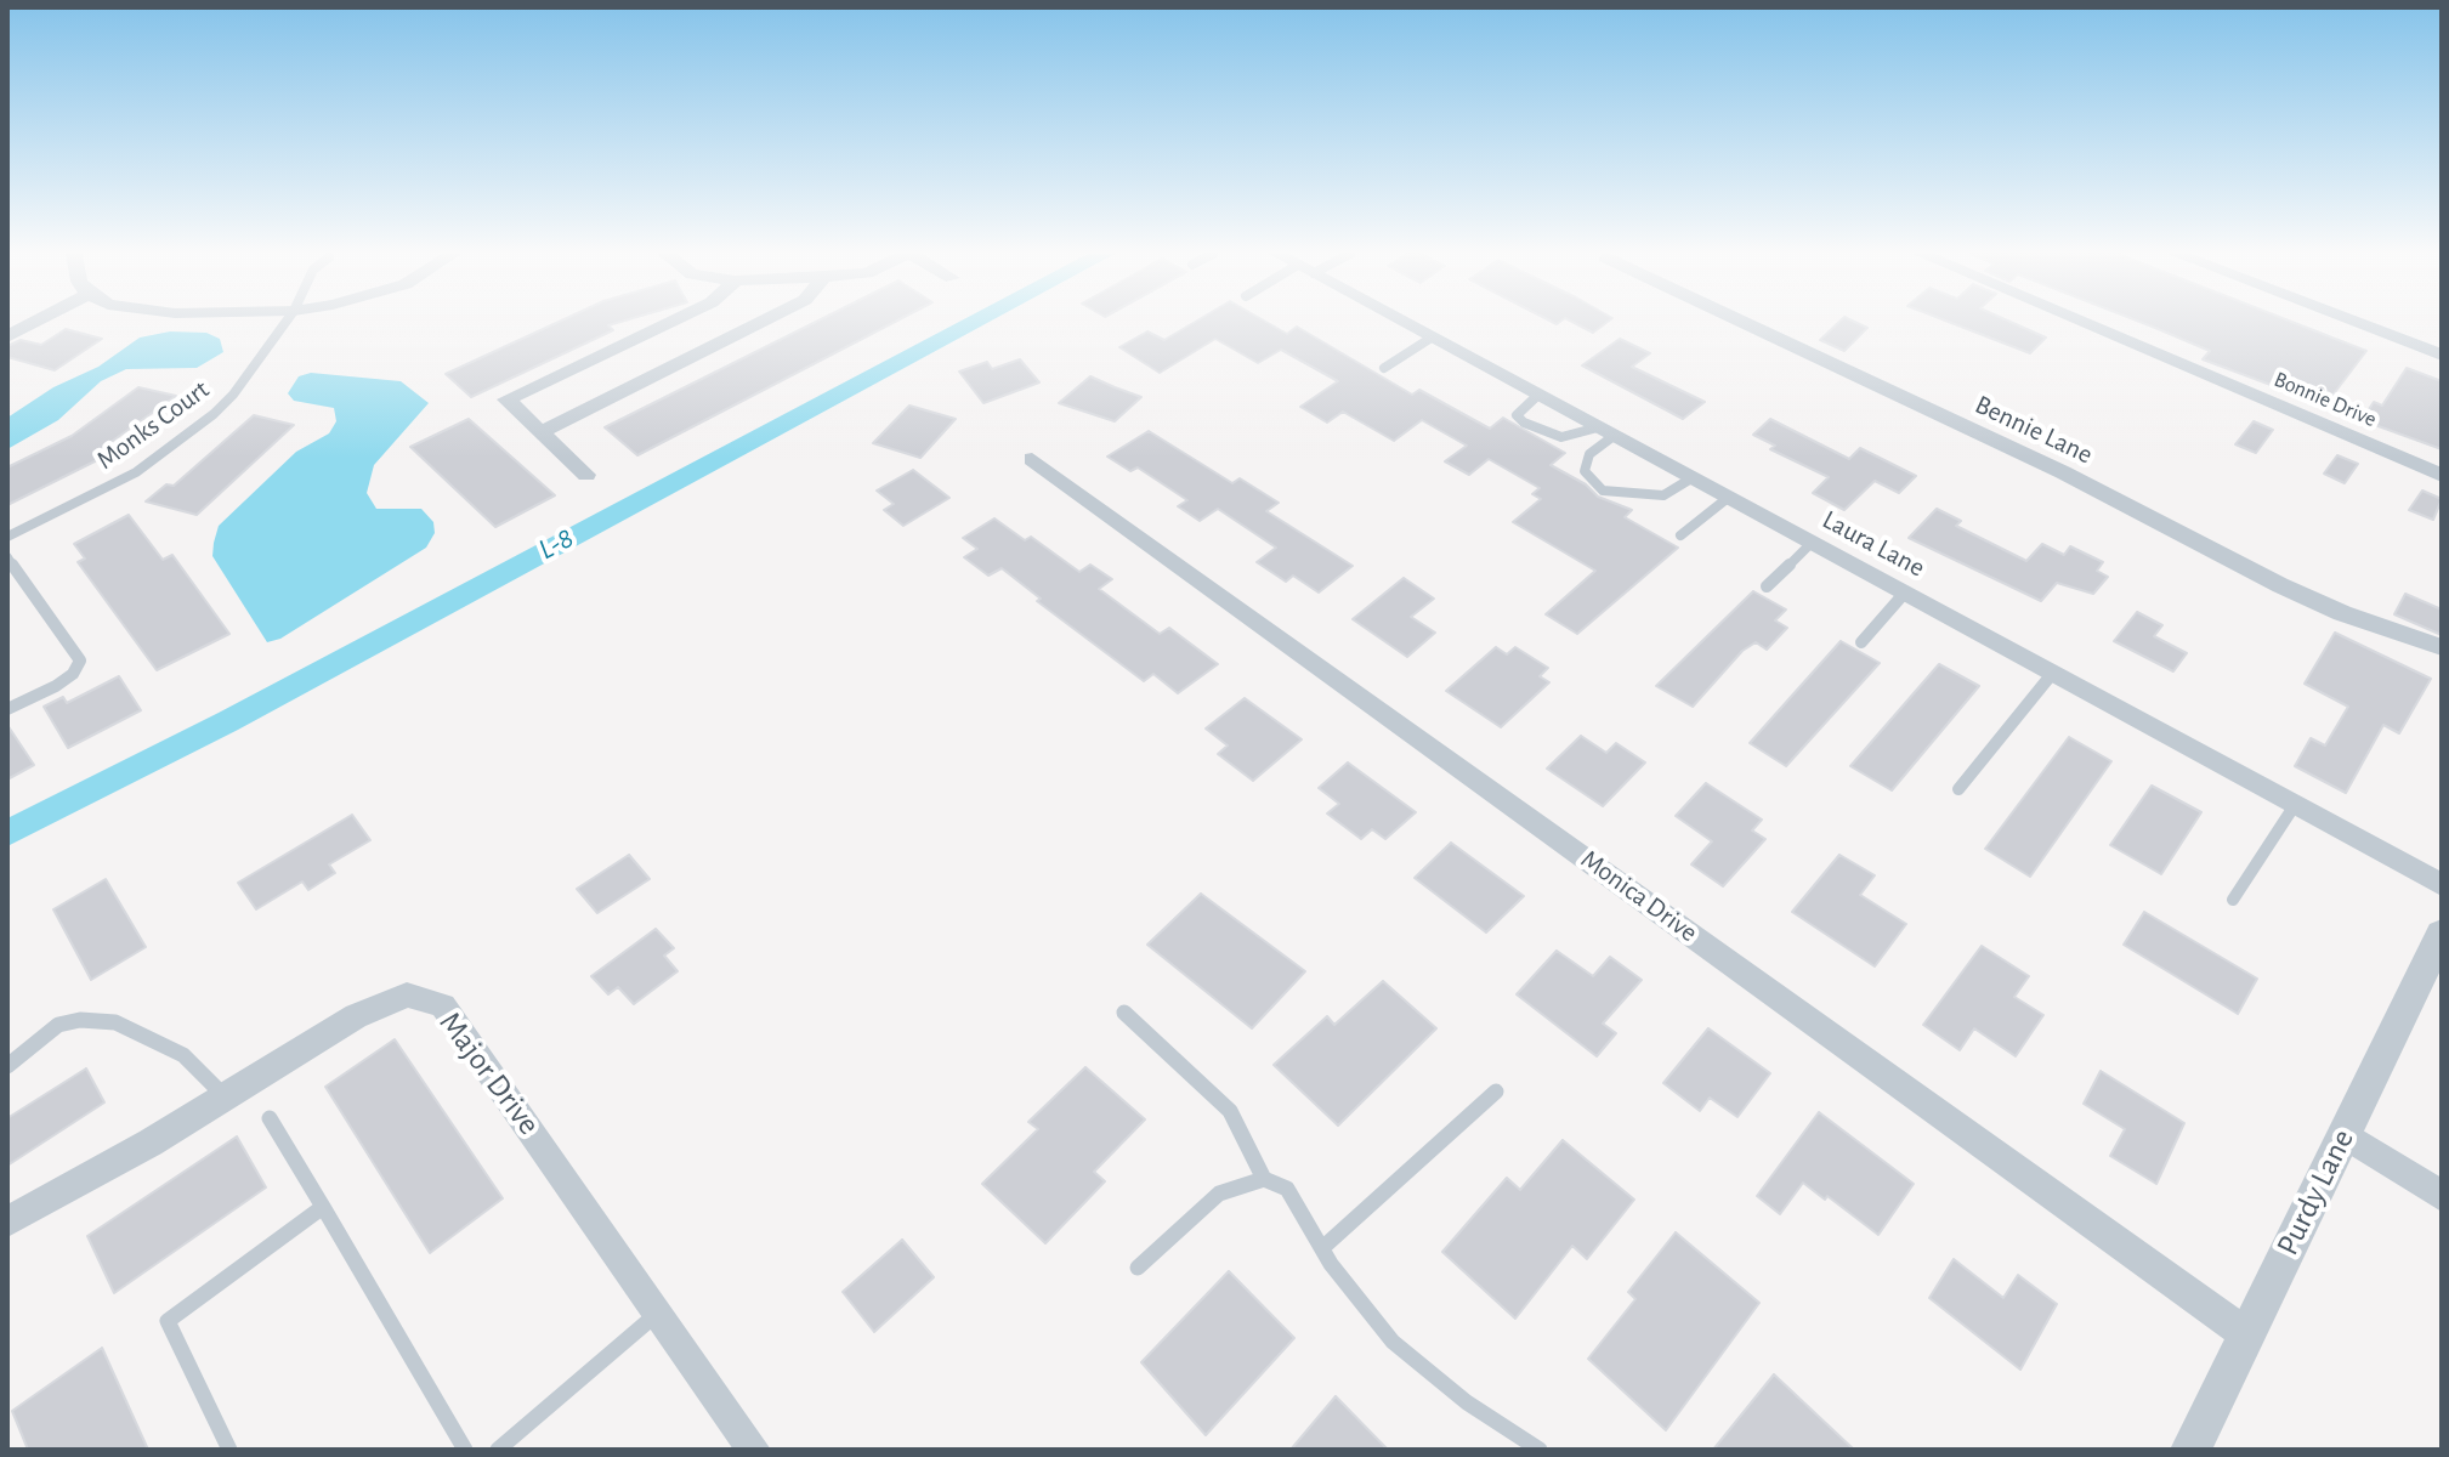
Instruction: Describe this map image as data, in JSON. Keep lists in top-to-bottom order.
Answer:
{
  "streets": {
    "street": [
      "Bonnie Drive",
      "Bennie Lane",
      "Laura Lane",
      "Monica Drive",
      "Major Drive",
      "Purdy Lane"
    ],
    "lane": ["Monks Court"]
  },
  "crossings": [
    ["Monica Drive", "Purdy Lane"]
  ],
  "water": ["L-8"]
}
